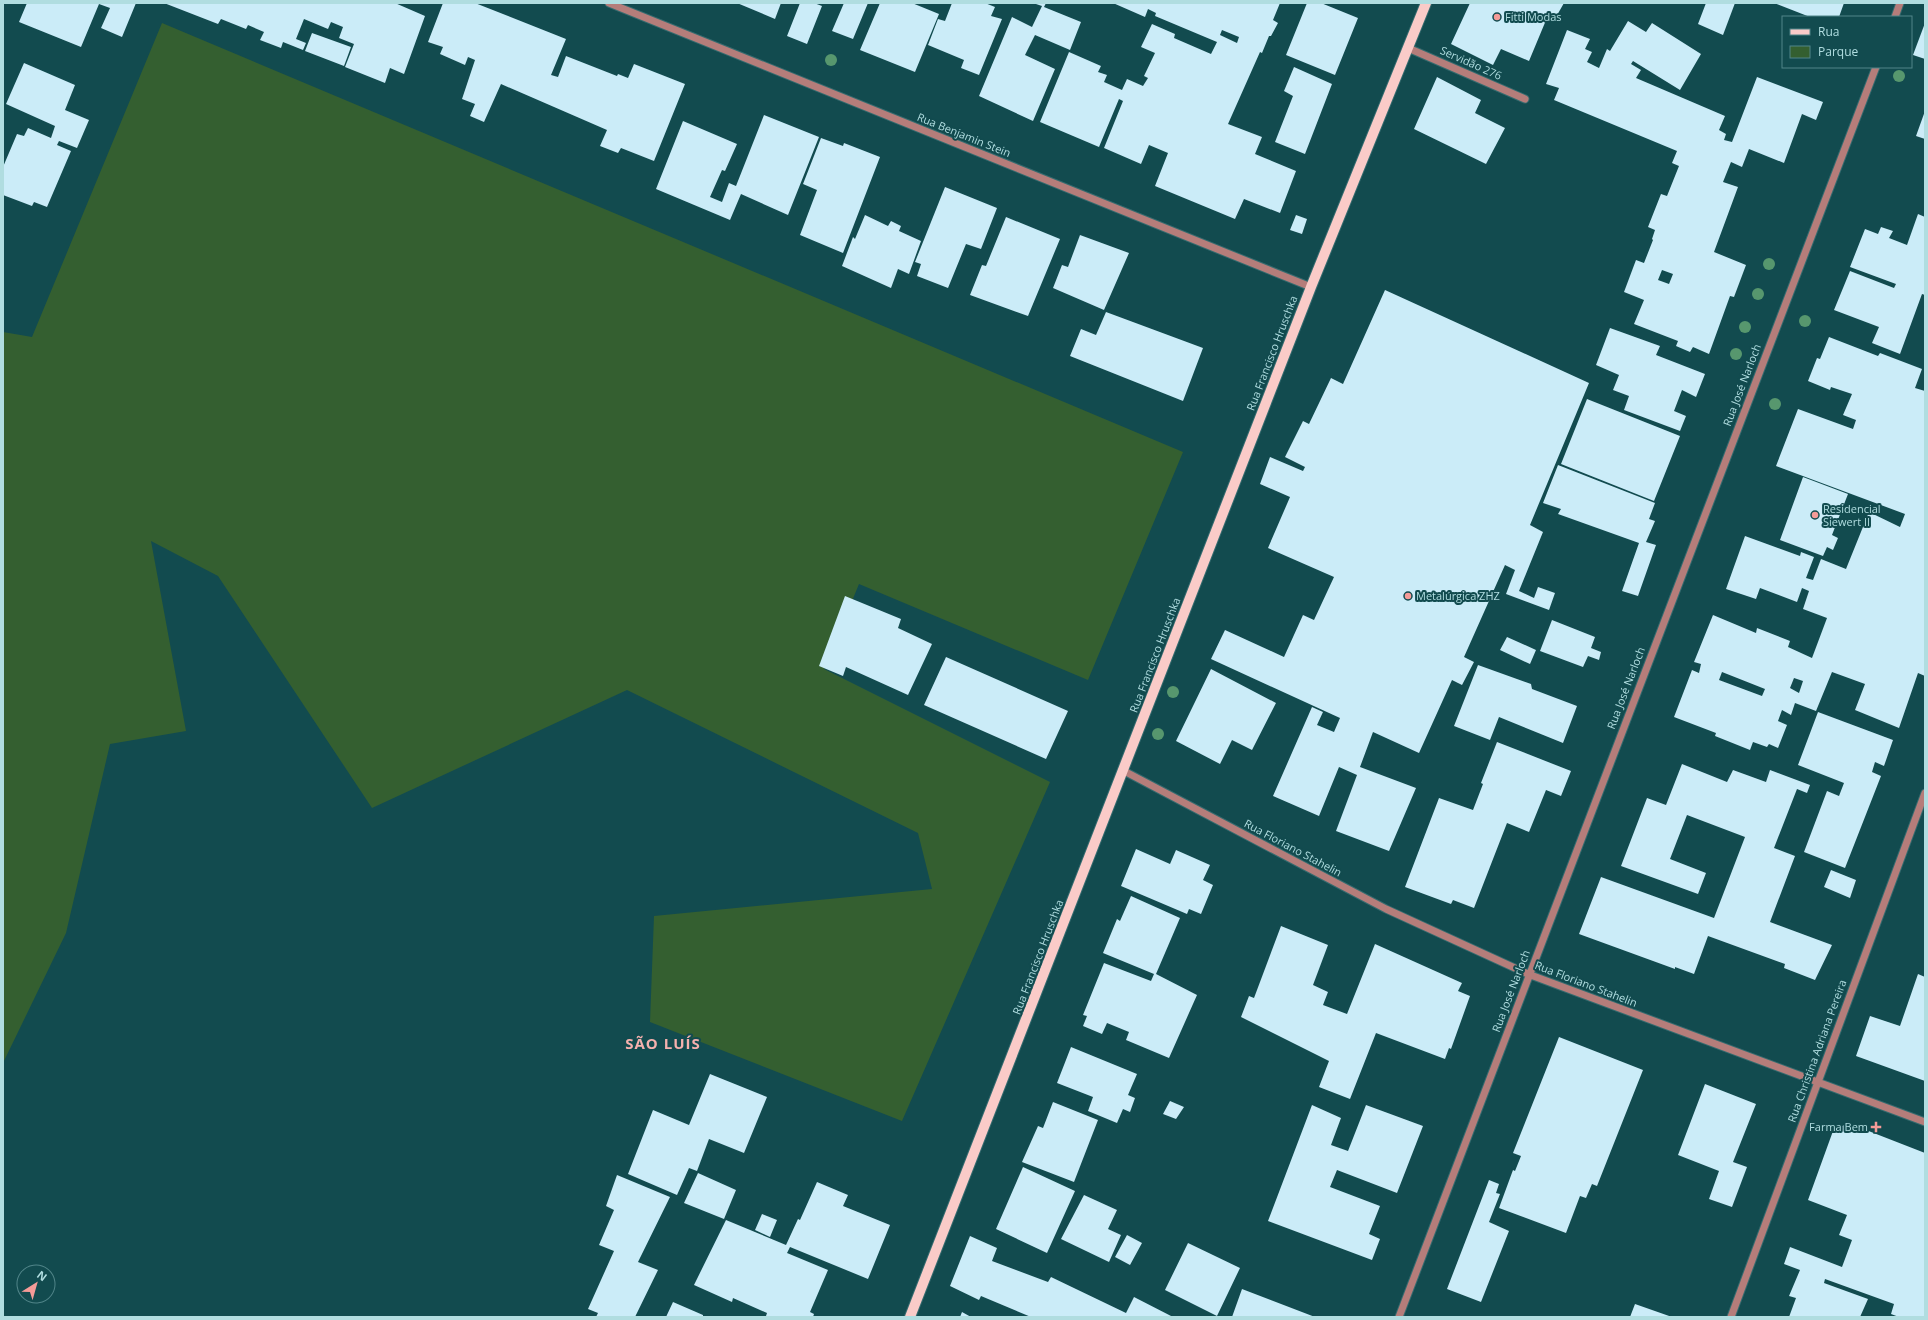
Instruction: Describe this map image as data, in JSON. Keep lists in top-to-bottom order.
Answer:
{
  "streets": {
    "main road": ["Rua Francisco Hruschka"],
    "street": [
      "Servidão 276",
      "Rua Benjamin Stein",
      "Rua José Narloch",
      "Rua Floriano Stahelin",
      "Rua Christina Adriana Pereira"
    ]
  },
  "crossings": [
    ["Servidão 276", "Rua Francisco Hruschka"],
    ["Rua Benjamin Stein", "Rua Francisco Hruschka"],
    ["Rua Francisco Hruschka", "Rua Floriano Stahelin"],
    ["Rua José Narloch", "Rua Floriano Stahelin"],
    ["Rua Floriano Stahelin", "Rua Christina Adriana Pereira"]
  ],
  "districts": ["SÃO LUÍS"],
  "places": {
    "other": ["Fitti Modas", "Residencial Siewert II", "Metalúrgica ZHZ"],
    "health": ["Farma Bem"]
  },
  "legend": ["Rua", "Parque"],
  "north": "top right"
}
